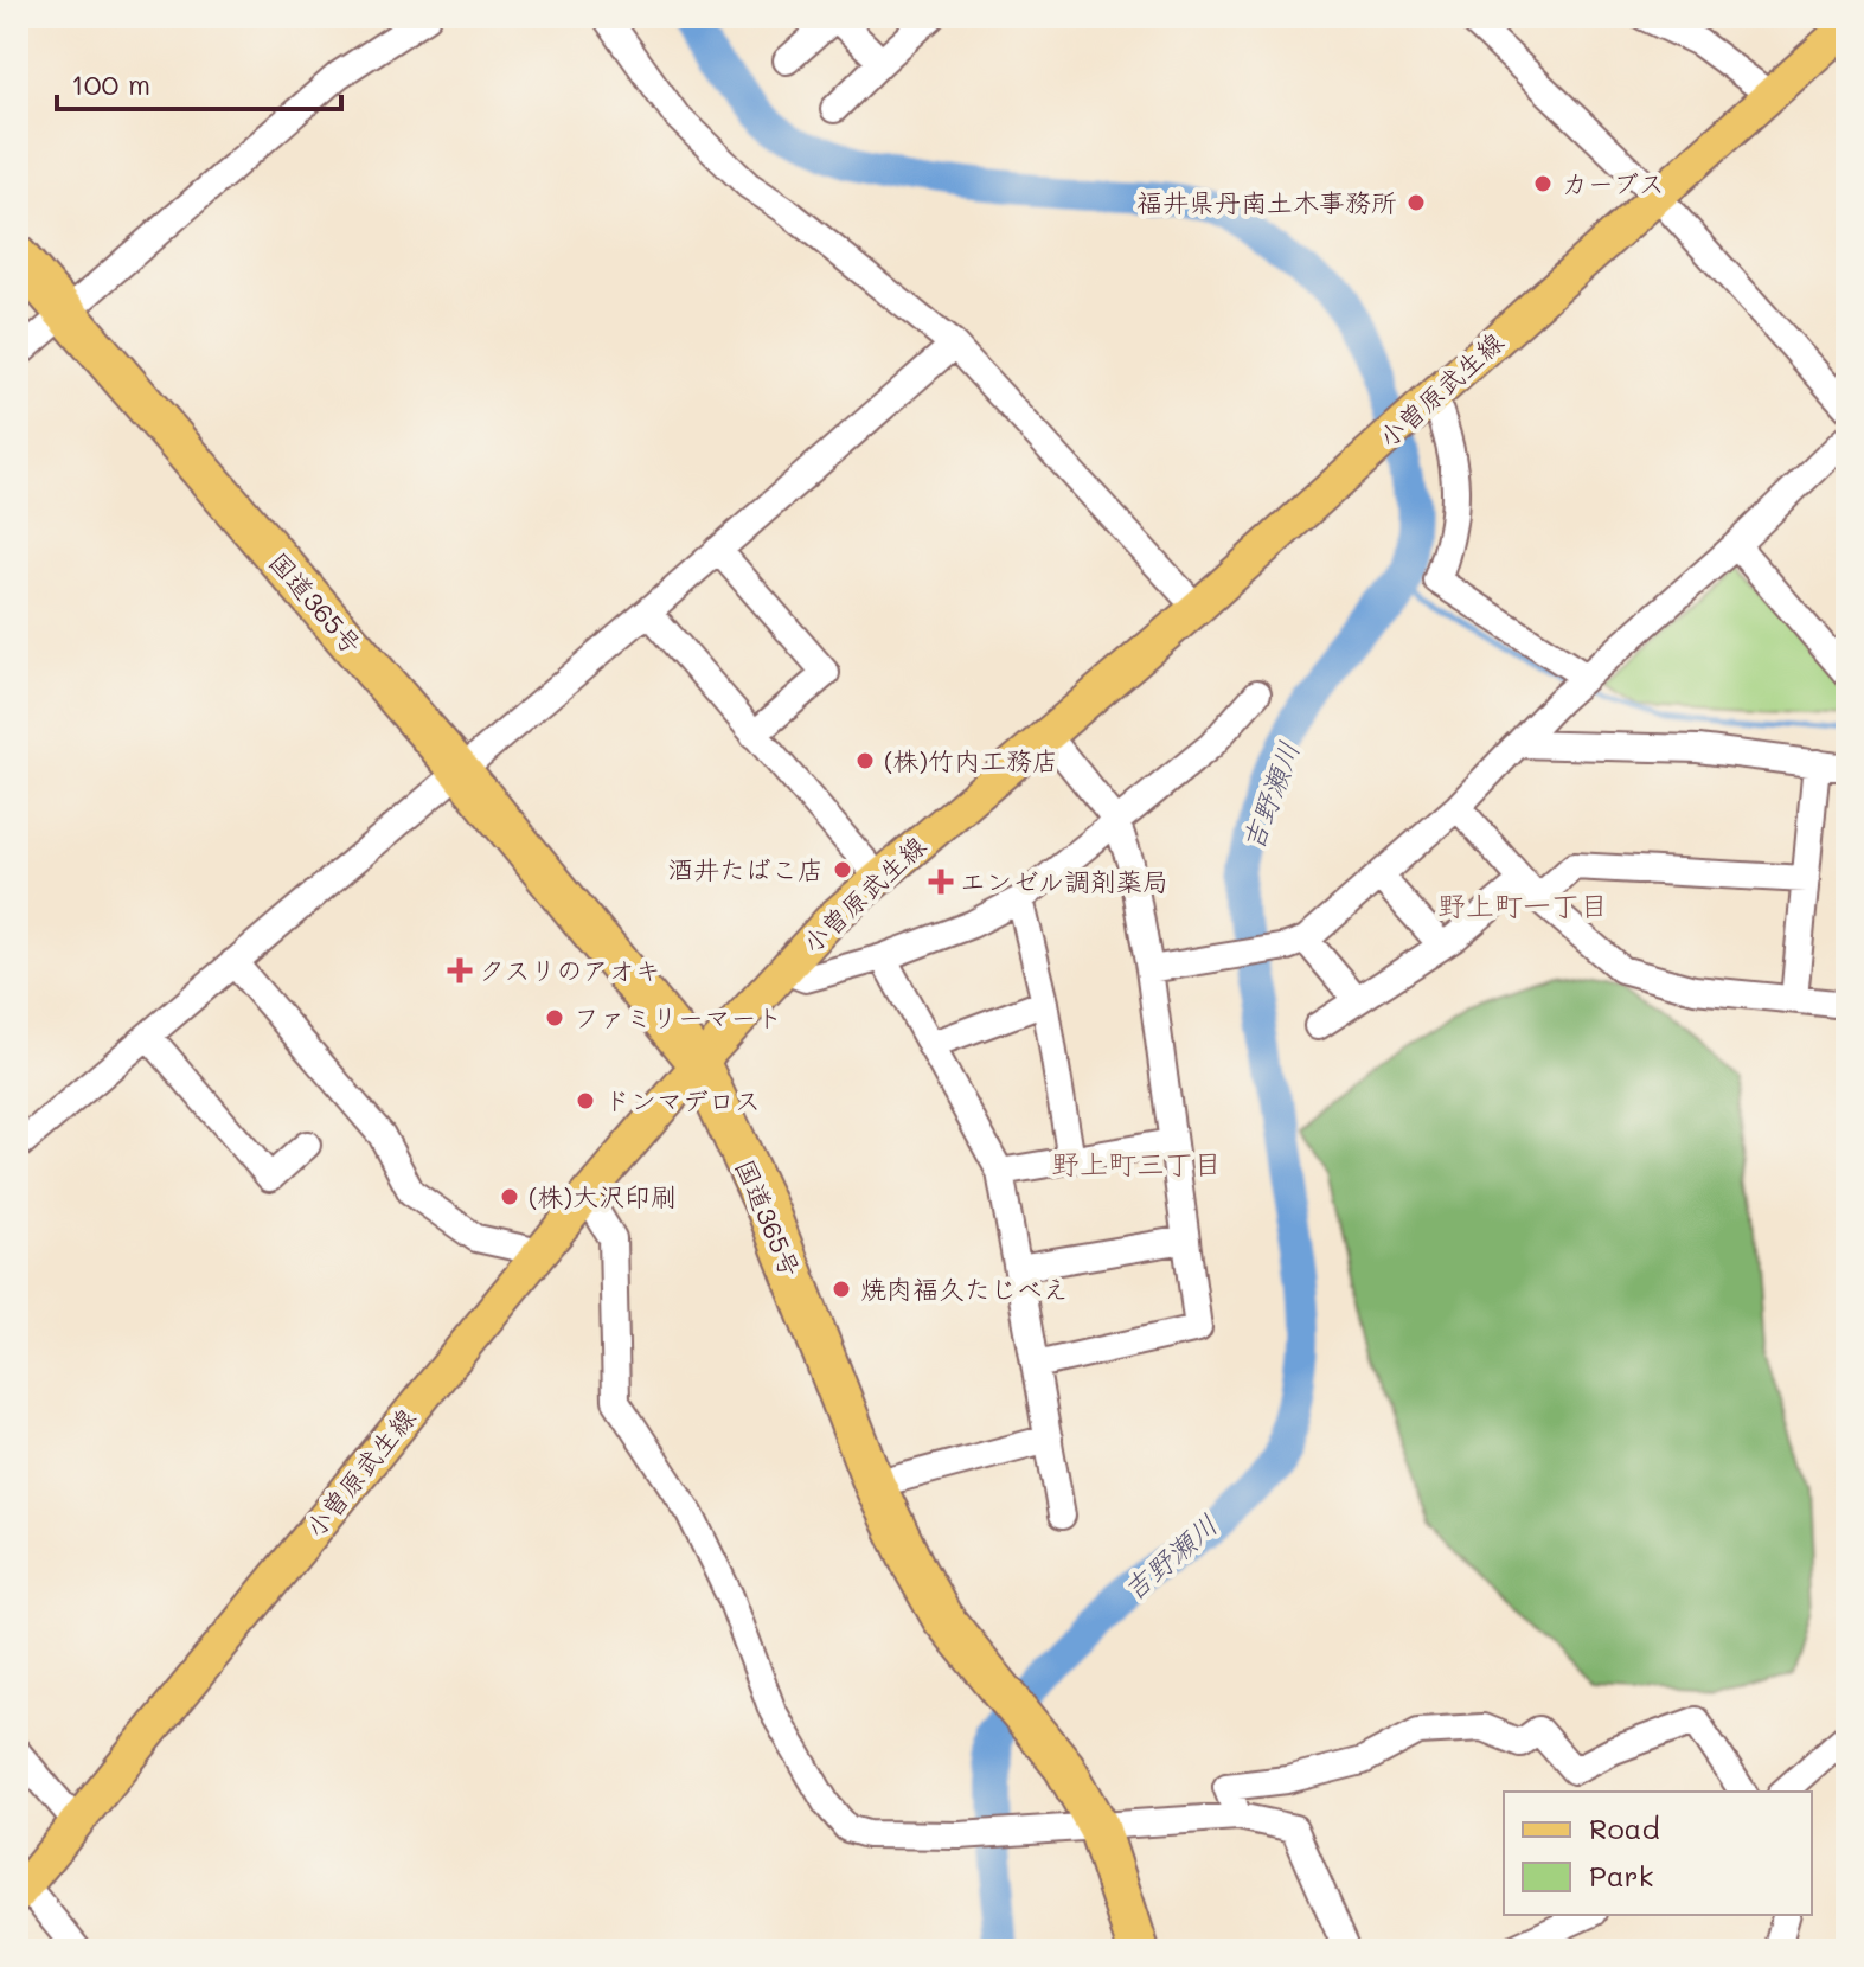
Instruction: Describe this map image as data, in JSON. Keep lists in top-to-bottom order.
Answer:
{
  "streets": {
    "highway": ["国道365号"],
    "main road": ["小曽原武生線"]
  },
  "crossings": [
    ["小曽原武生線", "国道365号"]
  ],
  "districts": ["野上町一丁目", "野上町三丁目"],
  "water": ["吉野瀬川"],
  "places": {
    "other": [
      "カーブス",
      "福井県丹南土木事務所",
      "(株)竹内工務店",
      "酒井たばこ店",
      "ファミリーマート",
      "ドンマデロス",
      "(株)大沢印刷",
      "焼肉福久たじべえ"
    ],
    "health": ["エンゼル調剤薬局", "クスリのアオキ"]
  },
  "legend": ["Road", "Park"],
  "scale_bar": "100 m"
}
